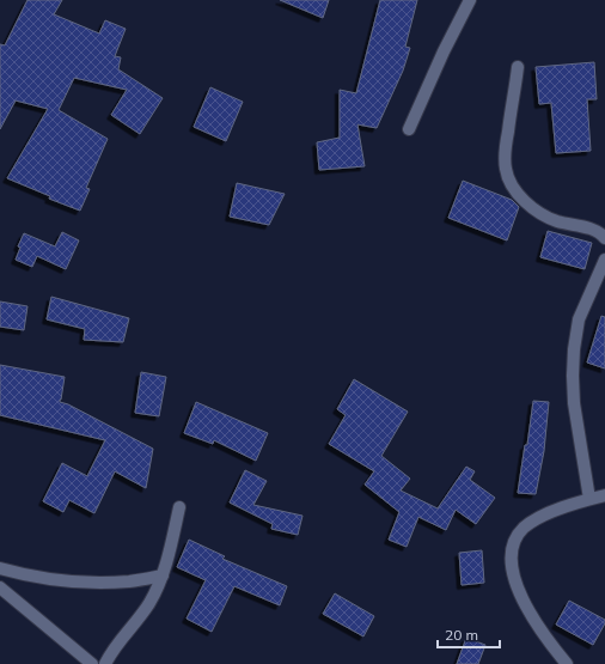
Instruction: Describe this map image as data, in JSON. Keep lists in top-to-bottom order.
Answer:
{
  "scale_bar": "20 m"
}
